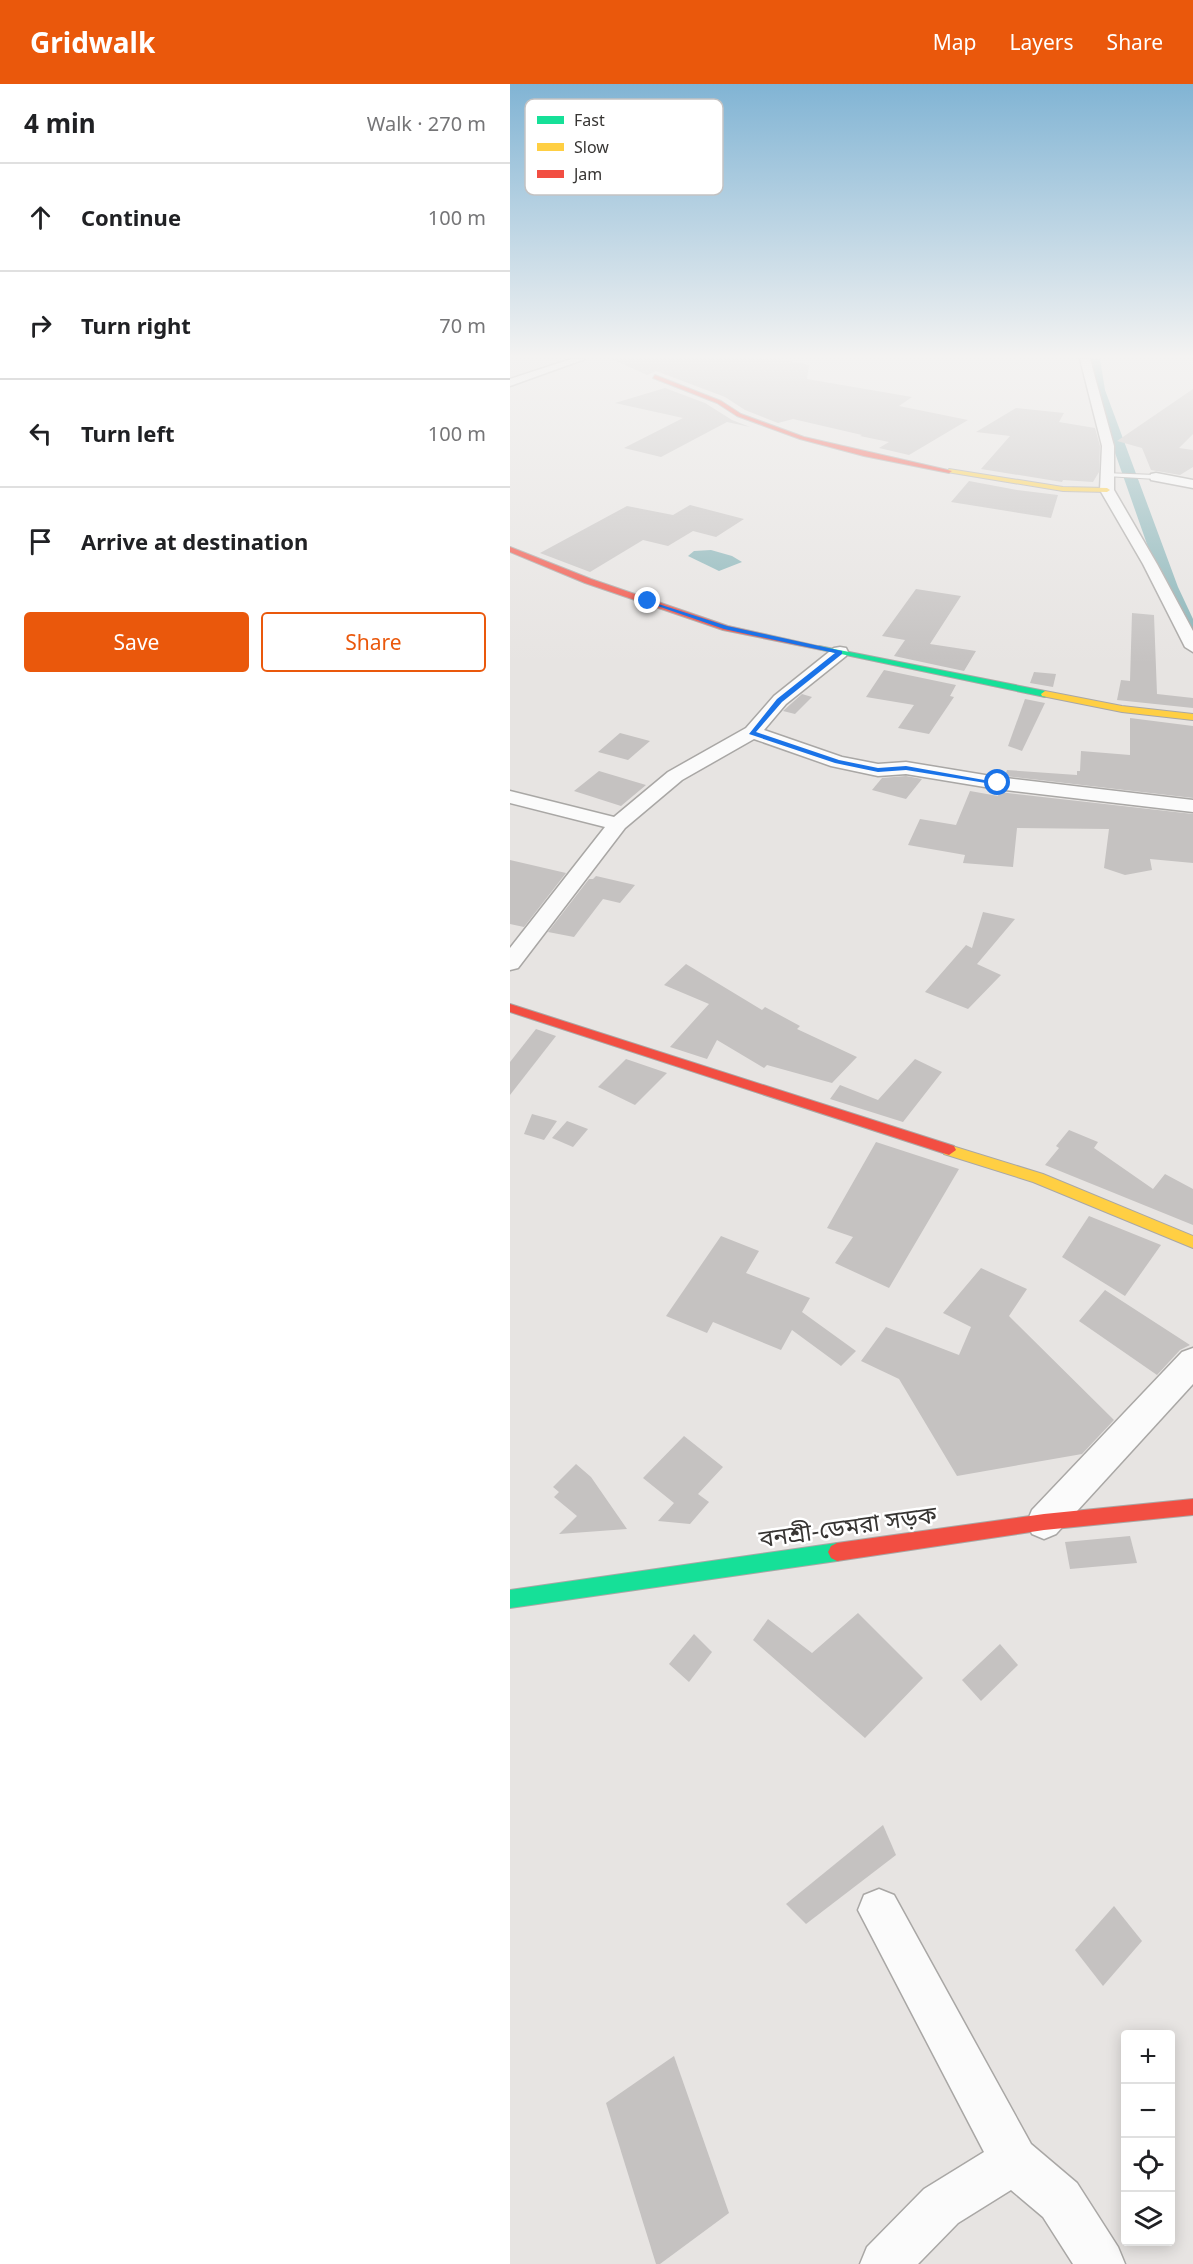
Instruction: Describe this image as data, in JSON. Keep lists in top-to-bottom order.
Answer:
{
  "streets": {
    "street": ["বনশ্রী-ডেমরা সড়ক"]
  },
  "legend": ["Fast", "Slow", "Jam"],
  "page": {
    "header": "Gridwalk",
    "nav": ["Map", "Layers", "Share"],
    "heading": ["4 min", "Walk · 270 m"],
    "list": [
      ["Continue", "100 m"],
      ["Turn right", "70 m"],
      ["Turn left", "100 m"],
      "Arrive at destination"
    ],
    "buttons": ["Save", "Share"],
    "map_buttons": ["+", "−"]
  }
}
